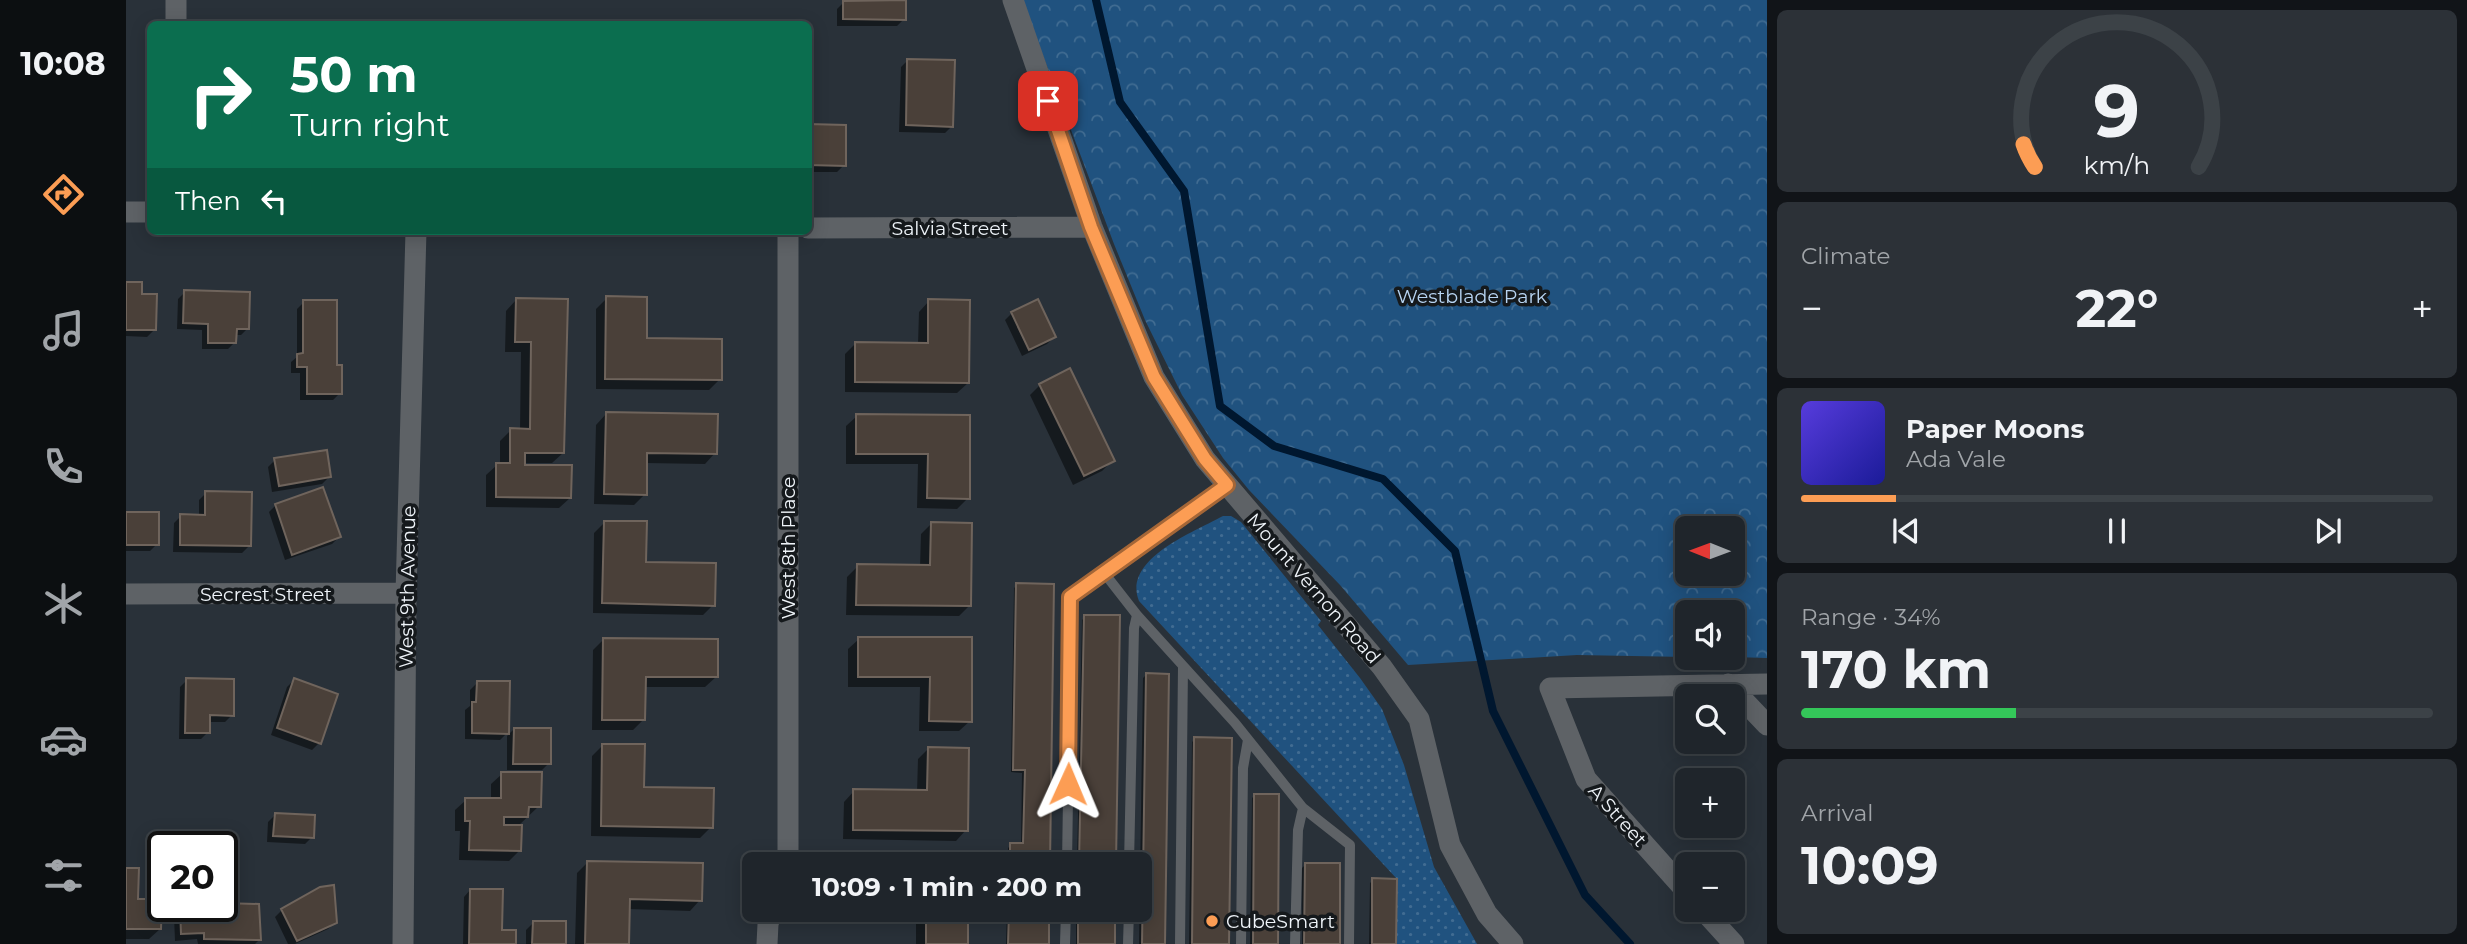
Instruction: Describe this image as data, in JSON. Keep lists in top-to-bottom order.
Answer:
{
  "streets": {
    "street": [
      "Salvia Street",
      "West 8th Place",
      "West 9th Avenue",
      "Mount Vernon Road",
      "Secrest Street",
      "A Street"
    ]
  },
  "crossings": [
    ["Salvia Street", "Mount Vernon Road"],
    ["West 9th Avenue", "Secrest Street"]
  ],
  "parks": ["Westblade Park"],
  "places": ["CubeSmart"],
  "north": "left",
  "page": {
    "tabs": "10:08",
    "turn": ["50 m", "Turn right"],
    "then": "Then",
    "tile": [
      "Climate",
      ["Range · 34%", "170 km"],
      ["Arrival", "10:09"]
    ],
    "heat": ["−", "22°", "+"],
    "song": ["Paper Moons", "Ada Vale"],
    "map_buttons": ["+", "−"],
    "limit": "20",
    "trip": "10:09 · 1 min · 200 m",
    "gauge": ["9", "km/h"]
  }
}
